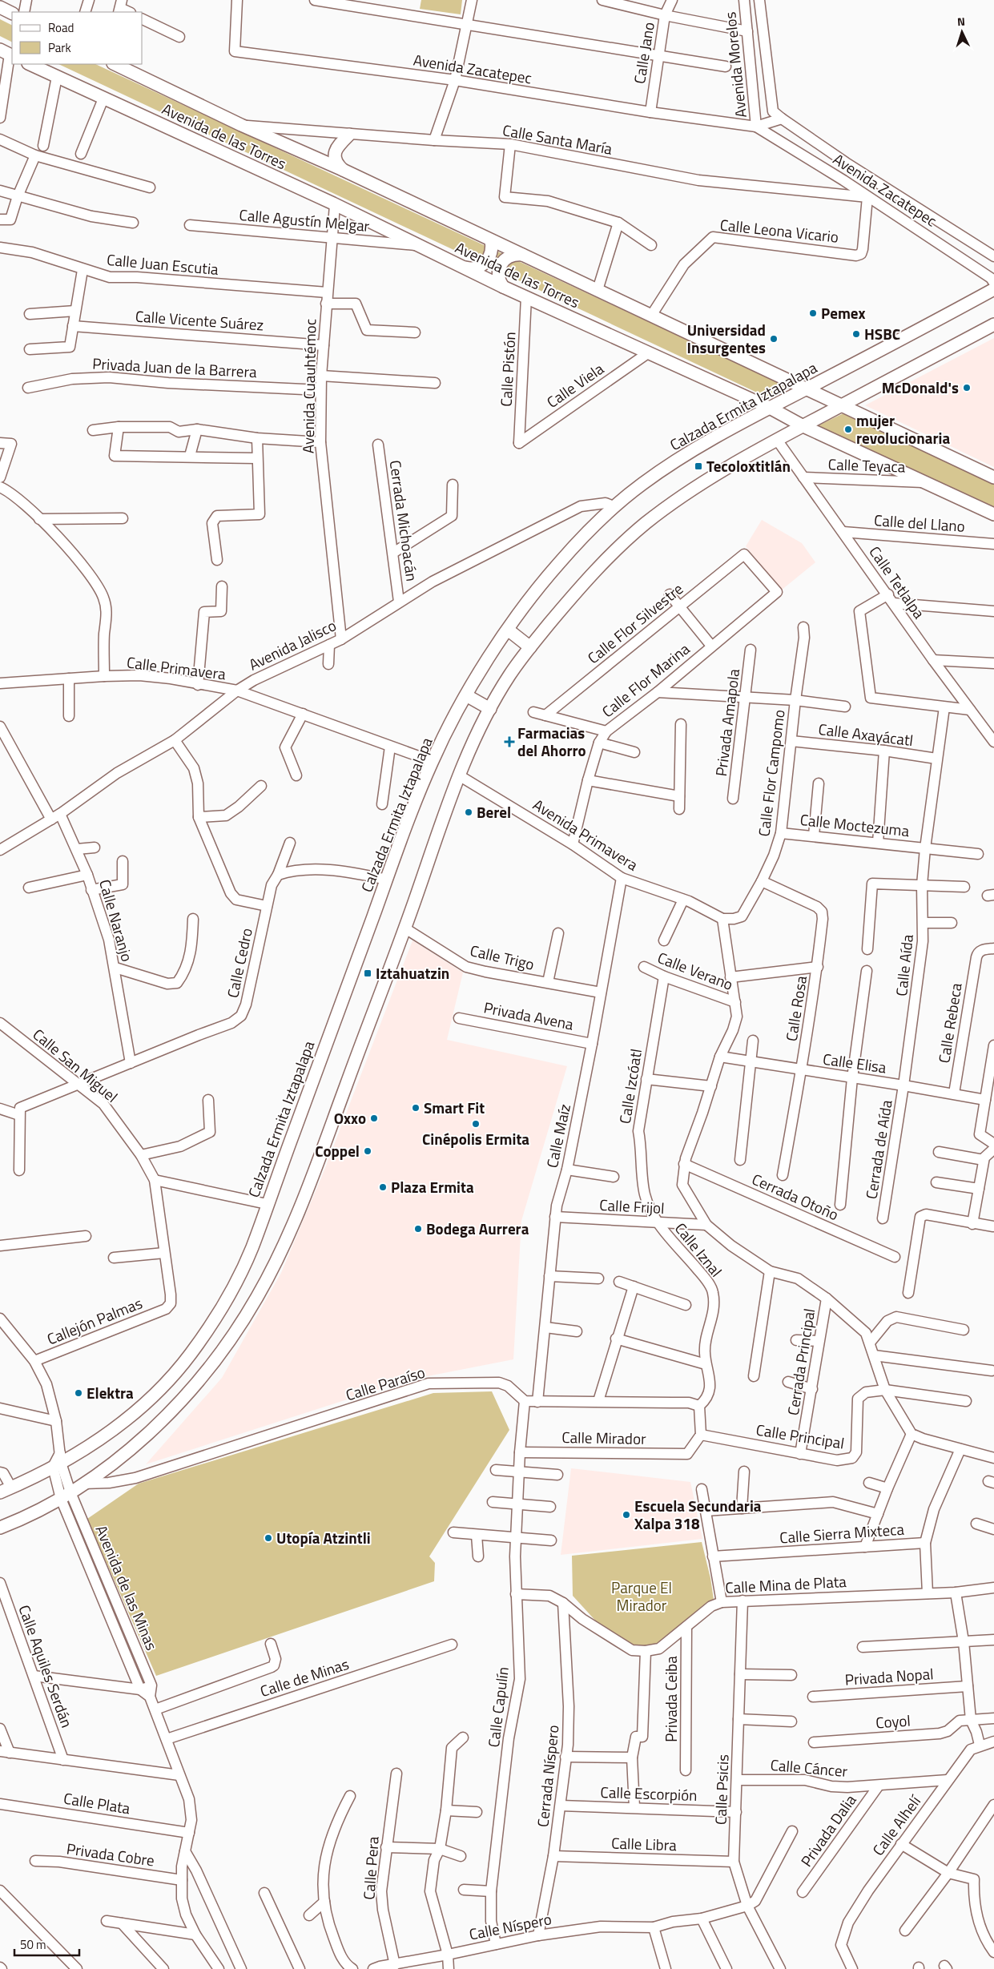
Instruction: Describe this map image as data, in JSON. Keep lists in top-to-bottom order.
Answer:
{
  "streets": {
    "main road": ["Avenida de las Torres", "Calzada Ermita Iztapalapa"],
    "street": [
      "Calle Jano",
      "Avenida Morelos",
      "Avenida Zacatepec",
      "Calle Santa María",
      "Calle Agustín Melgar",
      "Calle Leona Vicario",
      "Calle Juan Escutia",
      "Calle Vicente Suárez",
      "Privada Juan de la Barrera",
      "Calle Pistón",
      "Calle Viela",
      "Avenida Cuauhtémoc",
      "Calle Teyaca",
      "Cerrada Michoacán",
      "Calle del Llano",
      "Calle Tetlalpa",
      "Calle Flor Silvestre",
      "Avenida Jalisco",
      "Calle Primavera",
      "Calle Flor Marina",
      "Privada Amapola",
      "Calle Axayácatl",
      "Calle Flor Campomo",
      "Calle Moctezuma",
      "Avenida Primavera",
      "Calle Naranjo",
      "Calle Trigo",
      "Calle Cedro",
      "Calle Aída",
      "Calle Verano",
      "Calle Rosa",
      "Privada Avena",
      "Calle Rebeca",
      "Calle Elisa",
      "Calle San Miguel",
      "Calle Izcóatl",
      "Calle Maíz",
      "Cerrada de Aída",
      "Cerrada Otoño",
      "Calle Frijol",
      "Calle Iznal",
      "Callejón Palmas",
      "Cerrada Principal",
      "Calle Paraíso",
      "Calle Principal",
      "Calle Mirador",
      "Calle Sierra Mixteca",
      "Calle Mina de Plata",
      "Avenida de las Minas",
      "Calle Aquiles Serdán",
      "Privada Nopal",
      "Calle de Minas",
      "Privada Ceiba",
      "Calle Capulín",
      "Coyol",
      "Calle Cáncer",
      "Cerrada Níspero",
      "Calle Psicis",
      "Calle Escorpión",
      "Calle Plata",
      "Calle Alhelí",
      "Privada Dalia",
      "Calle Libra",
      "Privada Cobre",
      "Calle Pera",
      "Calle Níspero"
    ]
  },
  "crossings": [
    ["Calle Jano", "Avenida Zacatepec"],
    ["Avenida Morelos", "Avenida Zacatepec"],
    ["Avenida Zacatepec", "Calle Santa María"],
    ["Avenida Zacatepec", "Calle Leona Vicario"],
    ["Avenida de las Torres", "Calle Santa María"],
    ["Avenida de las Torres", "Calle Agustín Melgar"],
    ["Avenida de las Torres", "Calle Leona Vicario"],
    ["Avenida de las Torres", "Calle Pistón"],
    ["Avenida de las Torres", "Calle Viela"],
    ["Avenida de las Torres", "Avenida Cuauhtémoc"],
    ["Avenida de las Torres", "Calzada Ermita Iztapalapa"],
    ["Avenida de las Torres", "Calle Teyaca"],
    ["Calle Santa María", "Calle Leona Vicario"],
    ["Calle Agustín Melgar", "Avenida Cuauhtémoc"],
    ["Calle Juan Escutia", "Avenida Cuauhtémoc"],
    ["Calle Vicente Suárez", "Avenida Cuauhtémoc"],
    ["Privada Juan de la Barrera", "Avenida Cuauhtémoc"],
    ["Calle Pistón", "Calle Viela"],
    ["Avenida Cuauhtémoc", "Avenida Jalisco"],
    ["Calzada Ermita Iztapalapa", "Avenida Jalisco"],
    ["Calzada Ermita Iztapalapa", "Calle Primavera"],
    ["Calle Teyaca", "Calle Tetlalpa"],
    ["Cerrada Michoacán", "Avenida Jalisco"],
    ["Calle del Llano", "Calle Tetlalpa"],
    ["Calle Flor Silvestre", "Calle Flor Marina"],
    ["Avenida Jalisco", "Calle Primavera"],
    ["Avenida Jalisco", "Calle Naranjo"],
    ["Calle Flor Marina", "Avenida Primavera"],
    ["Calle Axayácatl", "Calle Flor Campomo"],
    ["Calle Axayácatl", "Calle Aída"],
    ["Calle Flor Campomo", "Calle Moctezuma"],
    ["Calle Flor Campomo", "Avenida Primavera"],
    ["Calle Flor Campomo", "Calle Rosa"],
    ["Calle Moctezuma", "Calle Aída"],
    ["Avenida Primavera", "Calle Maíz"],
    ["Calle Naranjo", "Calle Cedro"],
    ["Calle Trigo", "Calle Maíz"],
    ["Calle Cedro", "Calle San Miguel"],
    ["Calle Aída", "Calle Elisa"],
    ["Calle Aída", "Cerrada de Aída"],
    ["Calle Verano", "Calle Rosa"],
    ["Calle Verano", "Calle Izcóatl"],
    ["Calle Rosa", "Calle Elisa"],
    ["Privada Avena", "Calle Maíz"],
    ["Calle Rebeca", "Calle Elisa"],
    ["Calle Elisa", "Cerrada de Aída"],
    ["Calle San Miguel", "Callejón Palmas"],
    ["Calle Izcóatl", "Calle Frijol"],
    ["Calle Izcóatl", "Calle Iznal"],
    ["Calle Maíz", "Calle Frijol"],
    ["Calle Frijol", "Calle Iznal"],
    ["Cerrada Principal", "Calle Principal"],
    ["Calle Paraíso", "Calle Capulín"],
    ["Calle Principal", "Calle Mirador"],
    ["Calle Mirador", "Calle Capulín"],
    ["Calle Mina de Plata", "Privada Ceiba"],
    ["Calle Mina de Plata", "Calle Psicis"],
    ["Calle Capulín", "Calle Níspero"],
    ["Calle Cáncer", "Calle Psicis"],
    ["Calle Cáncer", "Calle Alhelí"],
    ["Calle Cáncer", "Privada Dalia"],
    ["Cerrada Níspero", "Calle Escorpión"],
    ["Cerrada Níspero", "Calle Libra"],
    ["Cerrada Níspero", "Calle Níspero"],
    ["Calle Psicis", "Calle Escorpión"],
    ["Calle Psicis", "Calle Libra"],
    ["Calle Psicis", "Calle Níspero"],
    ["Calle Pera", "Calle Níspero"]
  ],
  "parks": ["Parque El Mirador"],
  "places": {
    "other": [
      "Pemex",
      "HSBC",
      "Universidad Insurgentes",
      "McDonald's",
      "mujer revolucionaria",
      "Berel",
      "Smart Fit",
      "Oxxo",
      "Cinépolis Ermita",
      "Coppel",
      "Plaza Ermita",
      "Bodega Aurrera",
      "Elektra",
      "Escuela Secundaria Xalpa 318",
      "Utopía Atzintli"
    ],
    "transit": ["Tecoloxtitlán", "Iztahuatzin"],
    "health": ["Farmacias del Ahorro"]
  },
  "legend": ["Road", "Park"],
  "scale_bar": "50 m",
  "north": "top"
}
